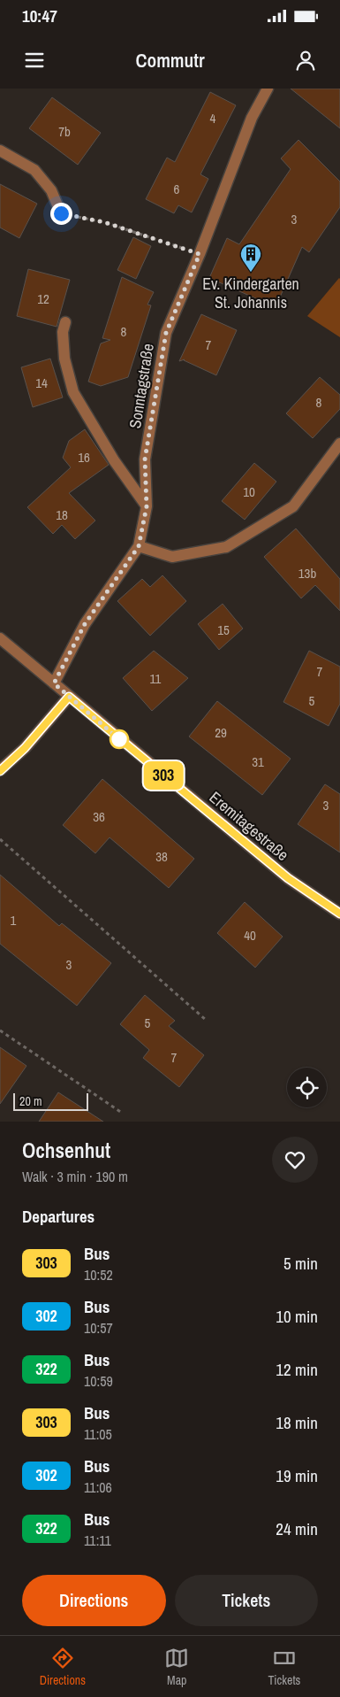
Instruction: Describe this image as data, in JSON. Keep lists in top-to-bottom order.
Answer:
{
  "streets": {
    "street": ["Sonntagstraße", "Eremitagestraße"]
  },
  "crossings": [
    ["Sonntagstraße", "Eremitagestraße"]
  ],
  "places": {
    "building": ["Ev. Kindergarten St. Johannis"]
  },
  "lines": ["bus line 303"],
  "house_numbers": [
    "4",
    "7b",
    "6",
    "3",
    "12",
    "8",
    "7",
    "14",
    "8",
    "16",
    "10",
    "18",
    "13b",
    "15",
    "7",
    "11",
    "5",
    "29",
    "31",
    "3",
    "36",
    "38",
    "1",
    "40",
    "3",
    "5",
    "7"
  ],
  "scale_bar": "20 m",
  "page": {
    "status": "10:47",
    "header": "Commutr",
    "on_map": "303",
    "scale": "20 m",
    "heading": [
      ["Ochsenhut", "Walk · 3 min · 190 m"],
      "Departures"
    ],
    "list": [
      {
        "mark": "303",
        "name": "Bus",
        "note": "10:52",
        "value": "5 min"
      },
      {
        "mark": "302",
        "name": "Bus",
        "note": "10:57",
        "value": "10 min"
      },
      {
        "mark": "322",
        "name": "Bus",
        "note": "10:59",
        "value": "12 min"
      },
      {
        "mark": "303",
        "name": "Bus",
        "note": "11:05",
        "value": "18 min"
      },
      {
        "mark": "302",
        "name": "Bus",
        "note": "11:06",
        "value": "19 min"
      },
      {
        "mark": "322",
        "name": "Bus",
        "note": "11:11",
        "value": "24 min"
      }
    ],
    "buttons": ["Directions", "Tickets"],
    "tabs": ["Directions", "Map", "Tickets"]
  }
}
